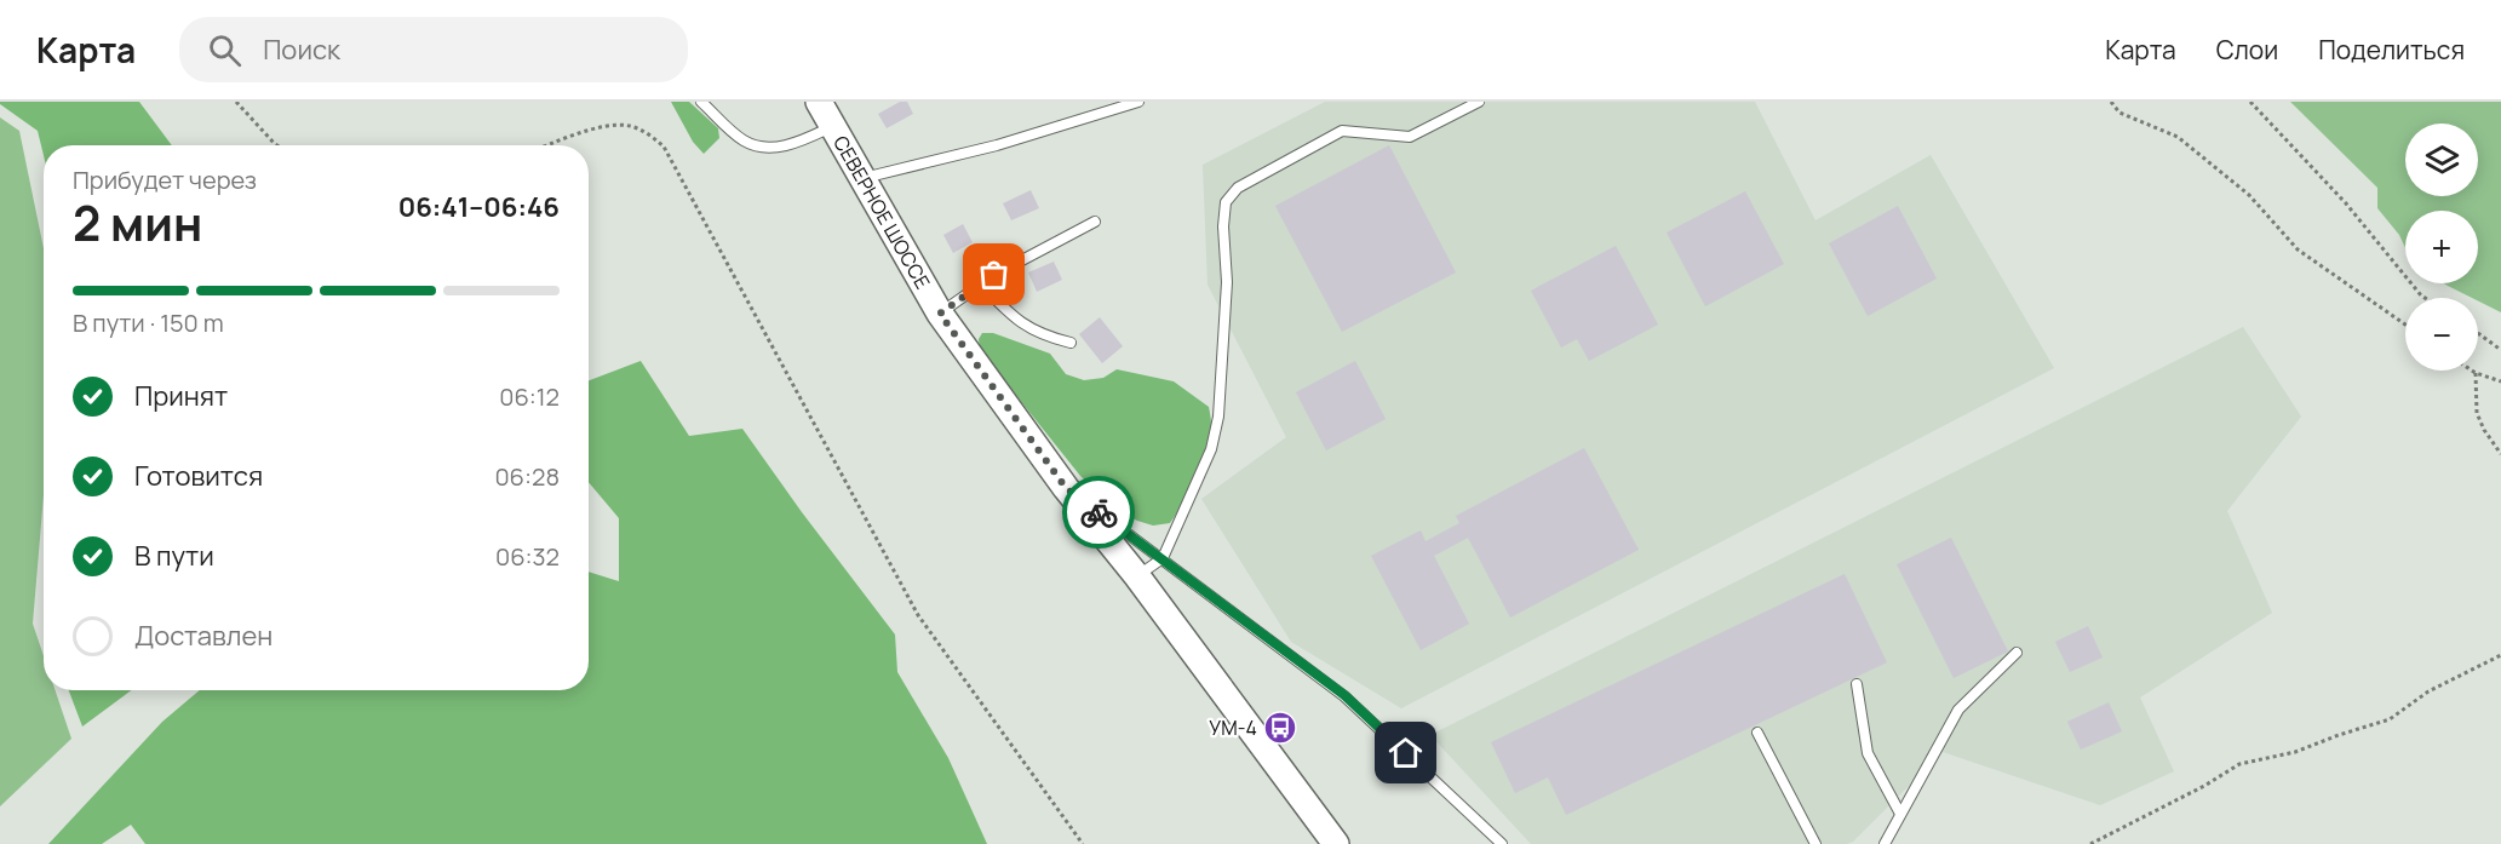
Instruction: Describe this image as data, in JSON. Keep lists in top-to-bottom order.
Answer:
{
  "streets": {
    "main road": ["СЕВЕРНОЕ ШОССЕ"]
  },
  "places": {
    "bus stop": ["УМ-4"]
  },
  "page": {
    "header": "Карта",
    "search": "Поиск",
    "nav": ["Карта", "Слои", "Поделиться"],
    "map_buttons": ["+", "−"],
    "heading": ["2 мин", "Прибудет через", "06:41–06:46"],
    "bar": "В пути · 150 m",
    "list": [
      ["Принят", "06:12"],
      ["Готовится", "06:28"],
      ["В пути", "06:32"],
      "Доставлен"
    ]
  }
}
